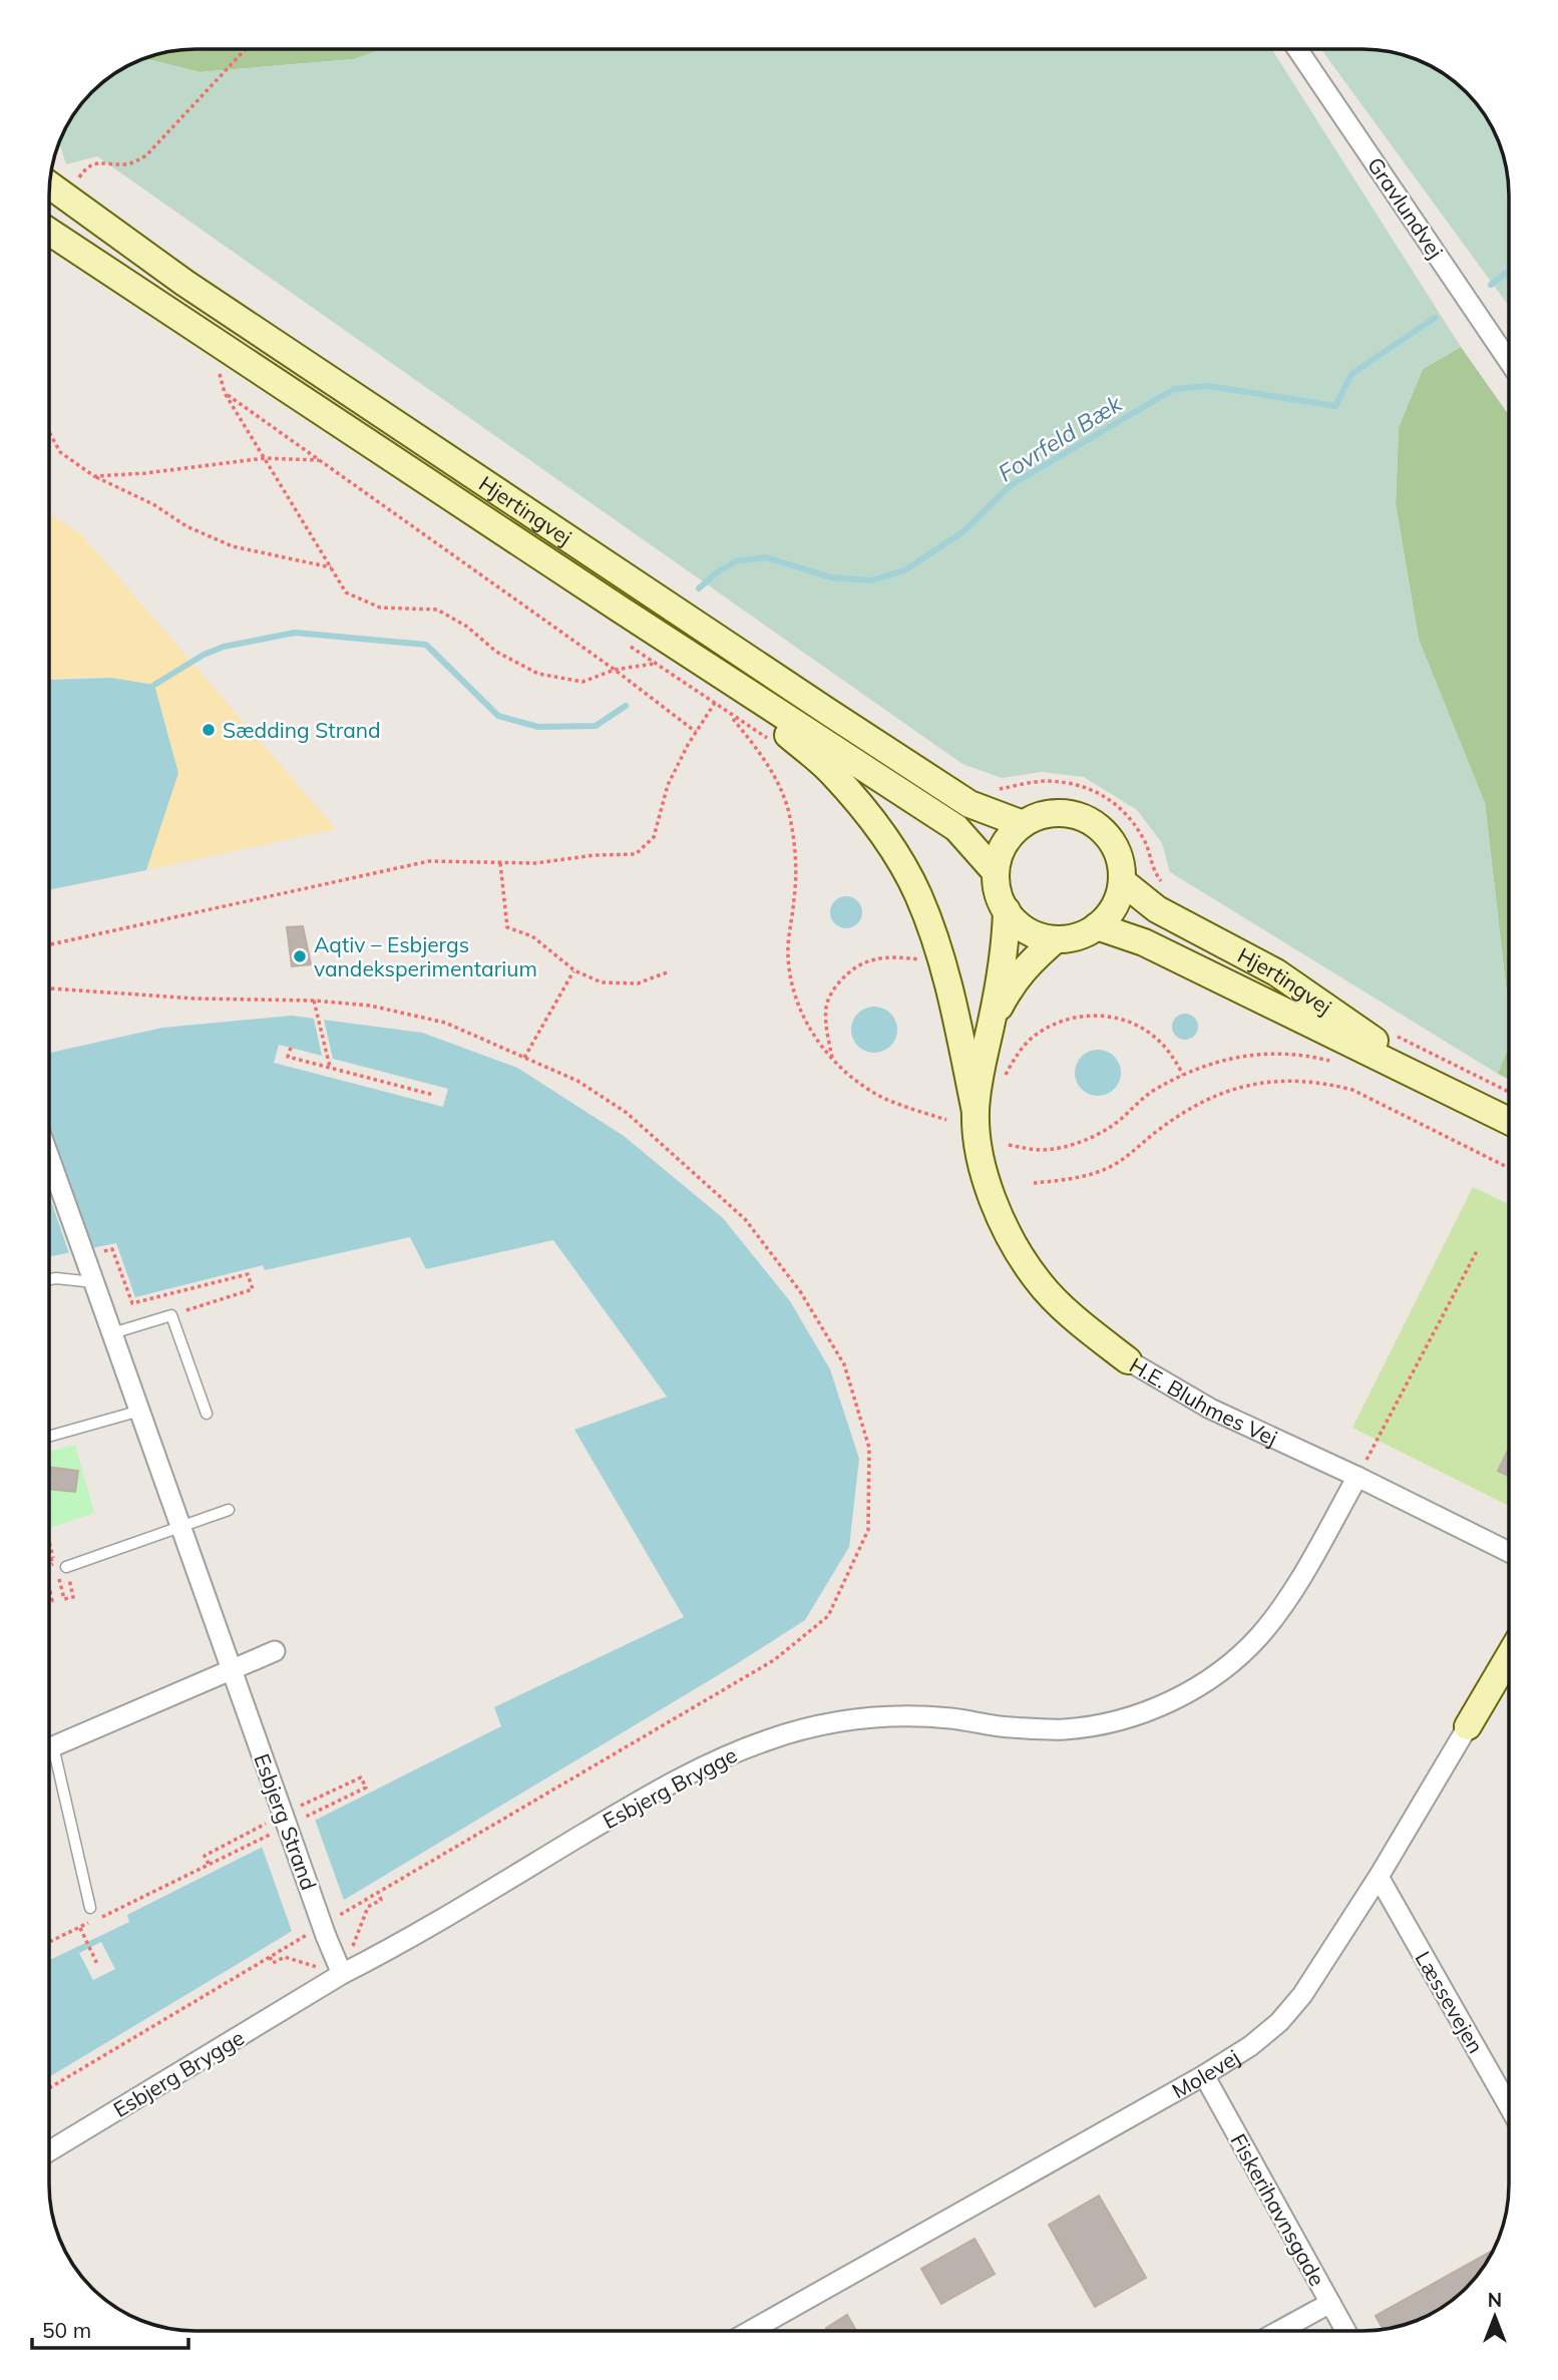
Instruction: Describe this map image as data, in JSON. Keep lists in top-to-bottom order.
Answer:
{
  "streets": {
    "main road": ["Hjertingvej", "H.E. Bluhmes Vej", "Molevej"],
    "street": [
      "Gravlundvej",
      "Esbjerg Brygge",
      "Esbjerg Strand",
      "Læssevejen",
      "Fiskerihavnsgade"
    ]
  },
  "crossings": [
    ["Hjertingvej", "H.E. Bluhmes Vej"],
    ["H.E. Bluhmes Vej", "Esbjerg Brygge"],
    ["Esbjerg Brygge", "Esbjerg Strand"],
    ["Læssevejen", "Molevej"],
    ["Molevej", "Fiskerihavnsgade"]
  ],
  "water": ["Fovrfeld Bæk"],
  "places": ["Sædding Strand", "Aqtiv – Esbjergs vandeksperimentarium"],
  "scale_bar": "50 m",
  "north": "top"
}
